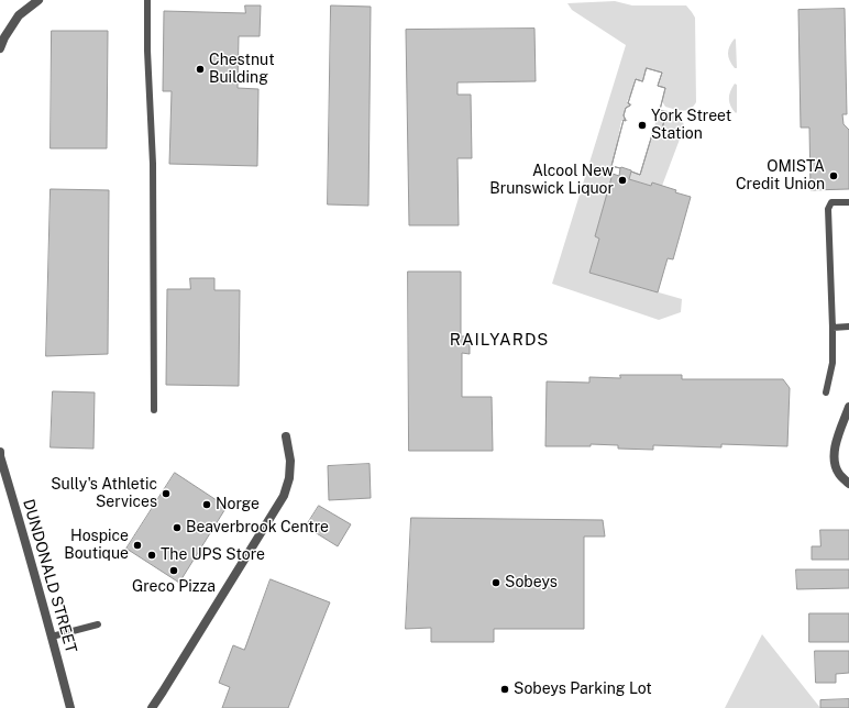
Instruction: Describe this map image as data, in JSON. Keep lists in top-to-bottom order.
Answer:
{
  "streets": {
    "street": ["DUNDONALD STREET"]
  },
  "districts": ["RAILYARDS"],
  "places": [
    "Chestnut Building",
    "York Street Station",
    "OMISTA Credit Union",
    "Alcool New Brunswick Liquor",
    "Sully's Athletic Services",
    "Norge",
    "Beaverbrook Centre",
    "Hospice Boutique",
    "The UPS Store",
    "Greco Pizza",
    "Sobeys",
    "Sobeys Parking Lot"
  ]
}
